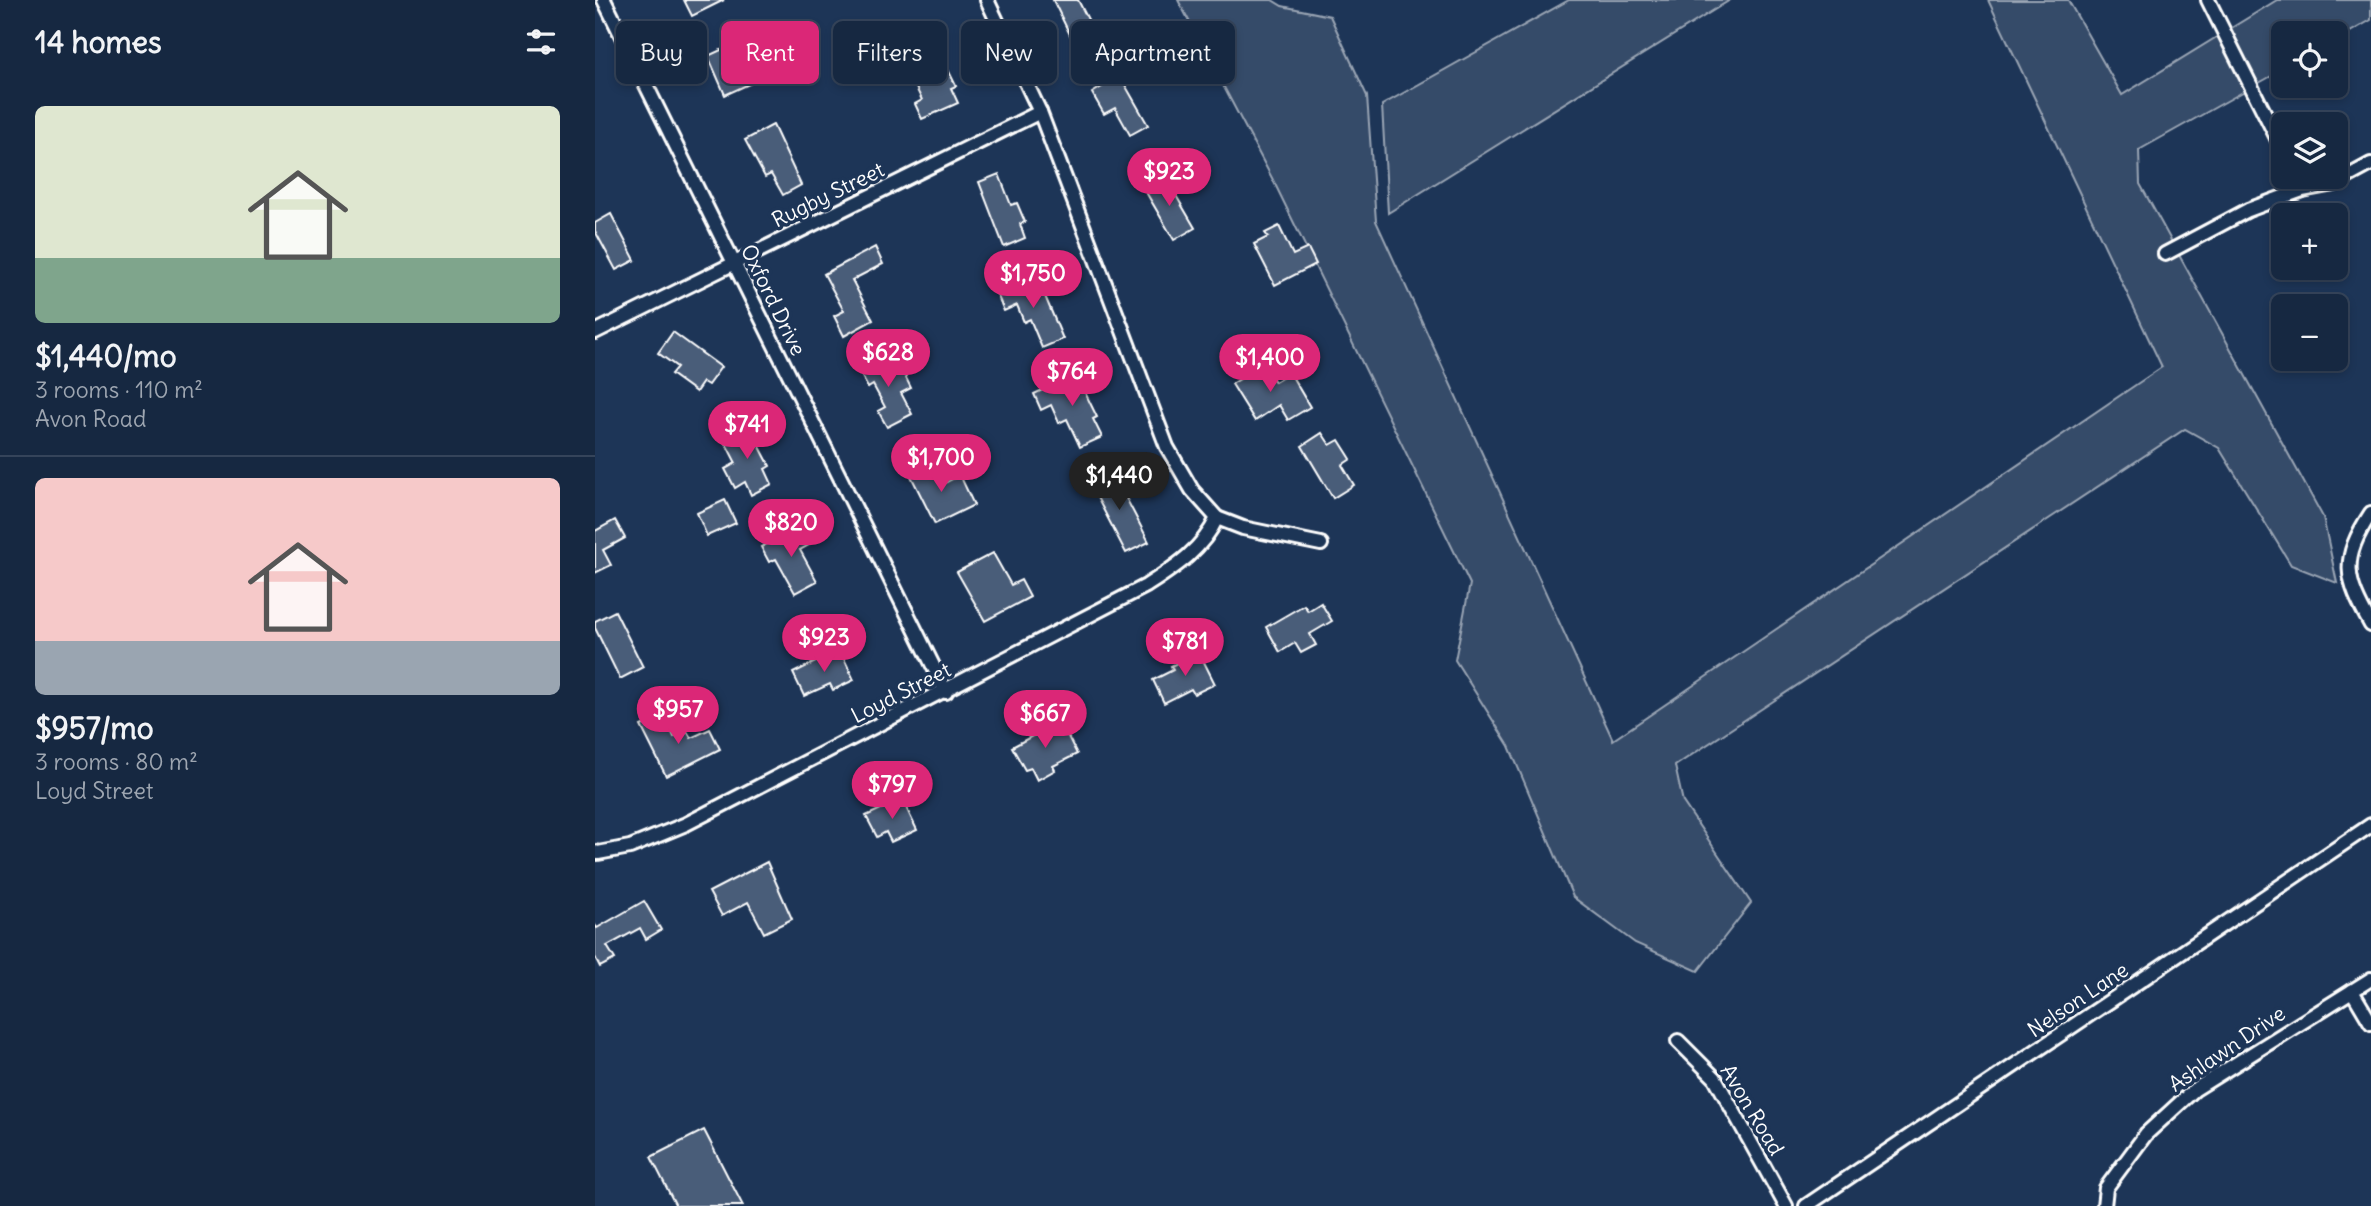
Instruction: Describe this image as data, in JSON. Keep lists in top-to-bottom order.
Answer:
{
  "streets": {
    "street": [
      "Rugby Street",
      "Oxford Drive",
      "Loyd Street",
      "Nelson Lane",
      "Ashlawn Drive",
      "Avon Road"
    ]
  },
  "crossings": [
    ["Rugby Street", "Oxford Drive"],
    ["Oxford Drive", "Loyd Street"]
  ],
  "page": {
    "heading": "14 homes",
    "map_buttons": ["+", "−"],
    "chip": [
      "Buy",
      "Rent",
      "Filters",
      "New",
      "Apartment"
    ],
    "list": [
      {
        "name": "$1,440/mo",
        "note": "3 rooms · 110 m² · Avon Road"
      },
      {
        "name": "$957/mo",
        "note": "3 rooms · 80 m² · Loyd Street"
      }
    ],
    "price": [
      "$923",
      "$1,750",
      "$628",
      "$1,400",
      "$764",
      "$741",
      "$1,700",
      "$1,440",
      "$820",
      "$923",
      "$781",
      "$957",
      "$667",
      "$797"
    ]
  }
}
